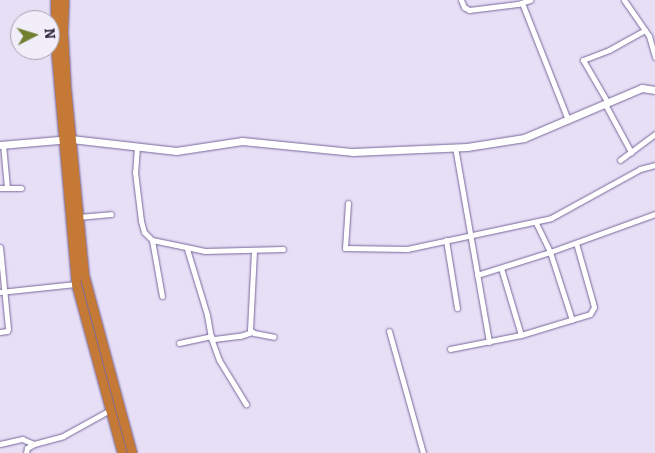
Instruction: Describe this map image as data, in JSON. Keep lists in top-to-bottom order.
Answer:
{
  "north": "right"
}
